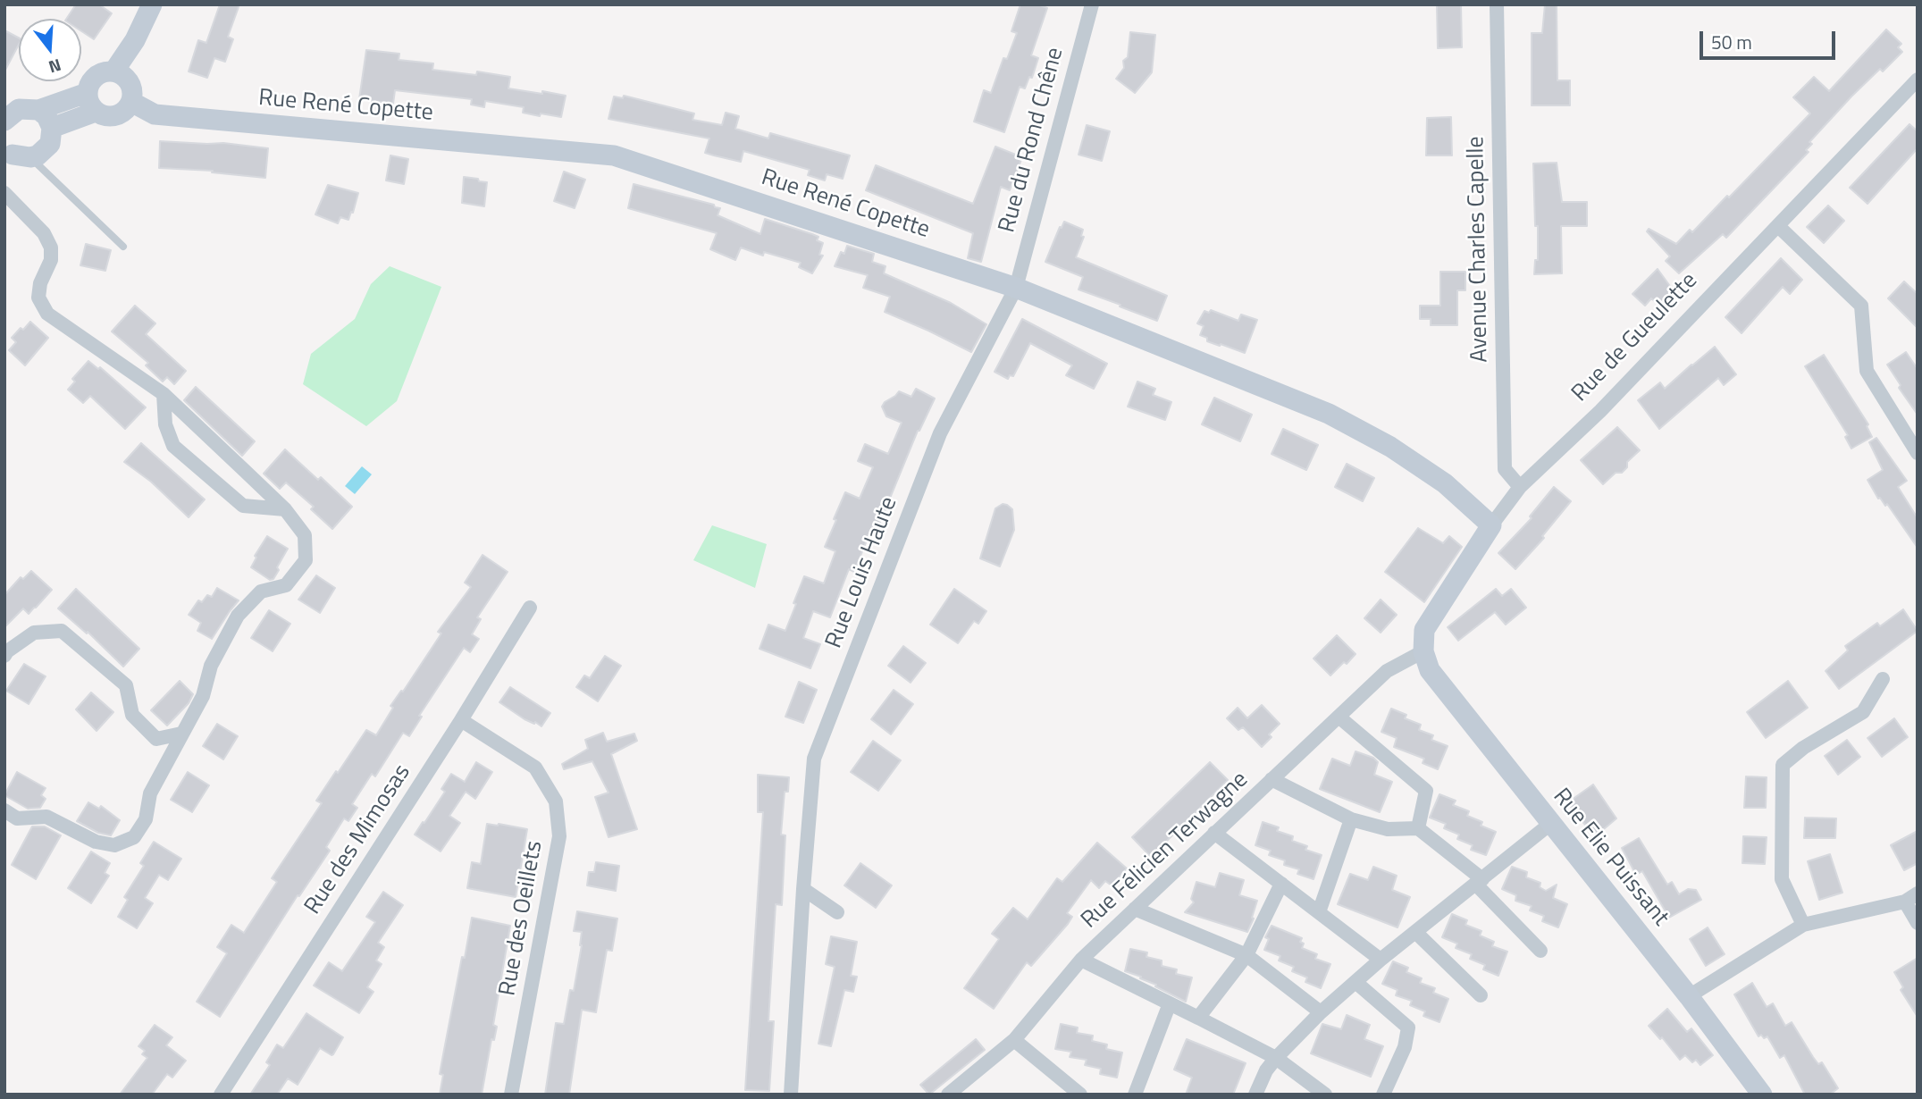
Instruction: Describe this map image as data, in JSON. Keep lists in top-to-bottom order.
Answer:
{
  "streets": {
    "street": [
      "Rue René Copette",
      "Rue du Rond Chêne",
      "Avenue Charles Capelle",
      "Rue de Gueulette",
      "Rue Louis Haute",
      "Rue des Mimosas",
      "Rue Félicien Terwagne",
      "Rue Elie Puissant",
      "Rue des Oeillets"
    ]
  },
  "crossings": [
    ["Rue René Copette", "Rue du Rond Chêne"],
    ["Rue René Copette", "Rue de Gueulette"],
    ["Rue René Copette", "Rue Louis Haute"],
    ["Rue du Rond Chêne", "Rue Louis Haute"],
    ["Avenue Charles Capelle", "Rue de Gueulette"],
    ["Rue de Gueulette", "Rue Félicien Terwagne"],
    ["Rue de Gueulette", "Rue Elie Puissant"],
    ["Rue des Mimosas", "Rue des Oeillets"],
    ["Rue Félicien Terwagne", "Rue Elie Puissant"]
  ],
  "scale_bar": "50 m",
  "north": "bottom"
}
